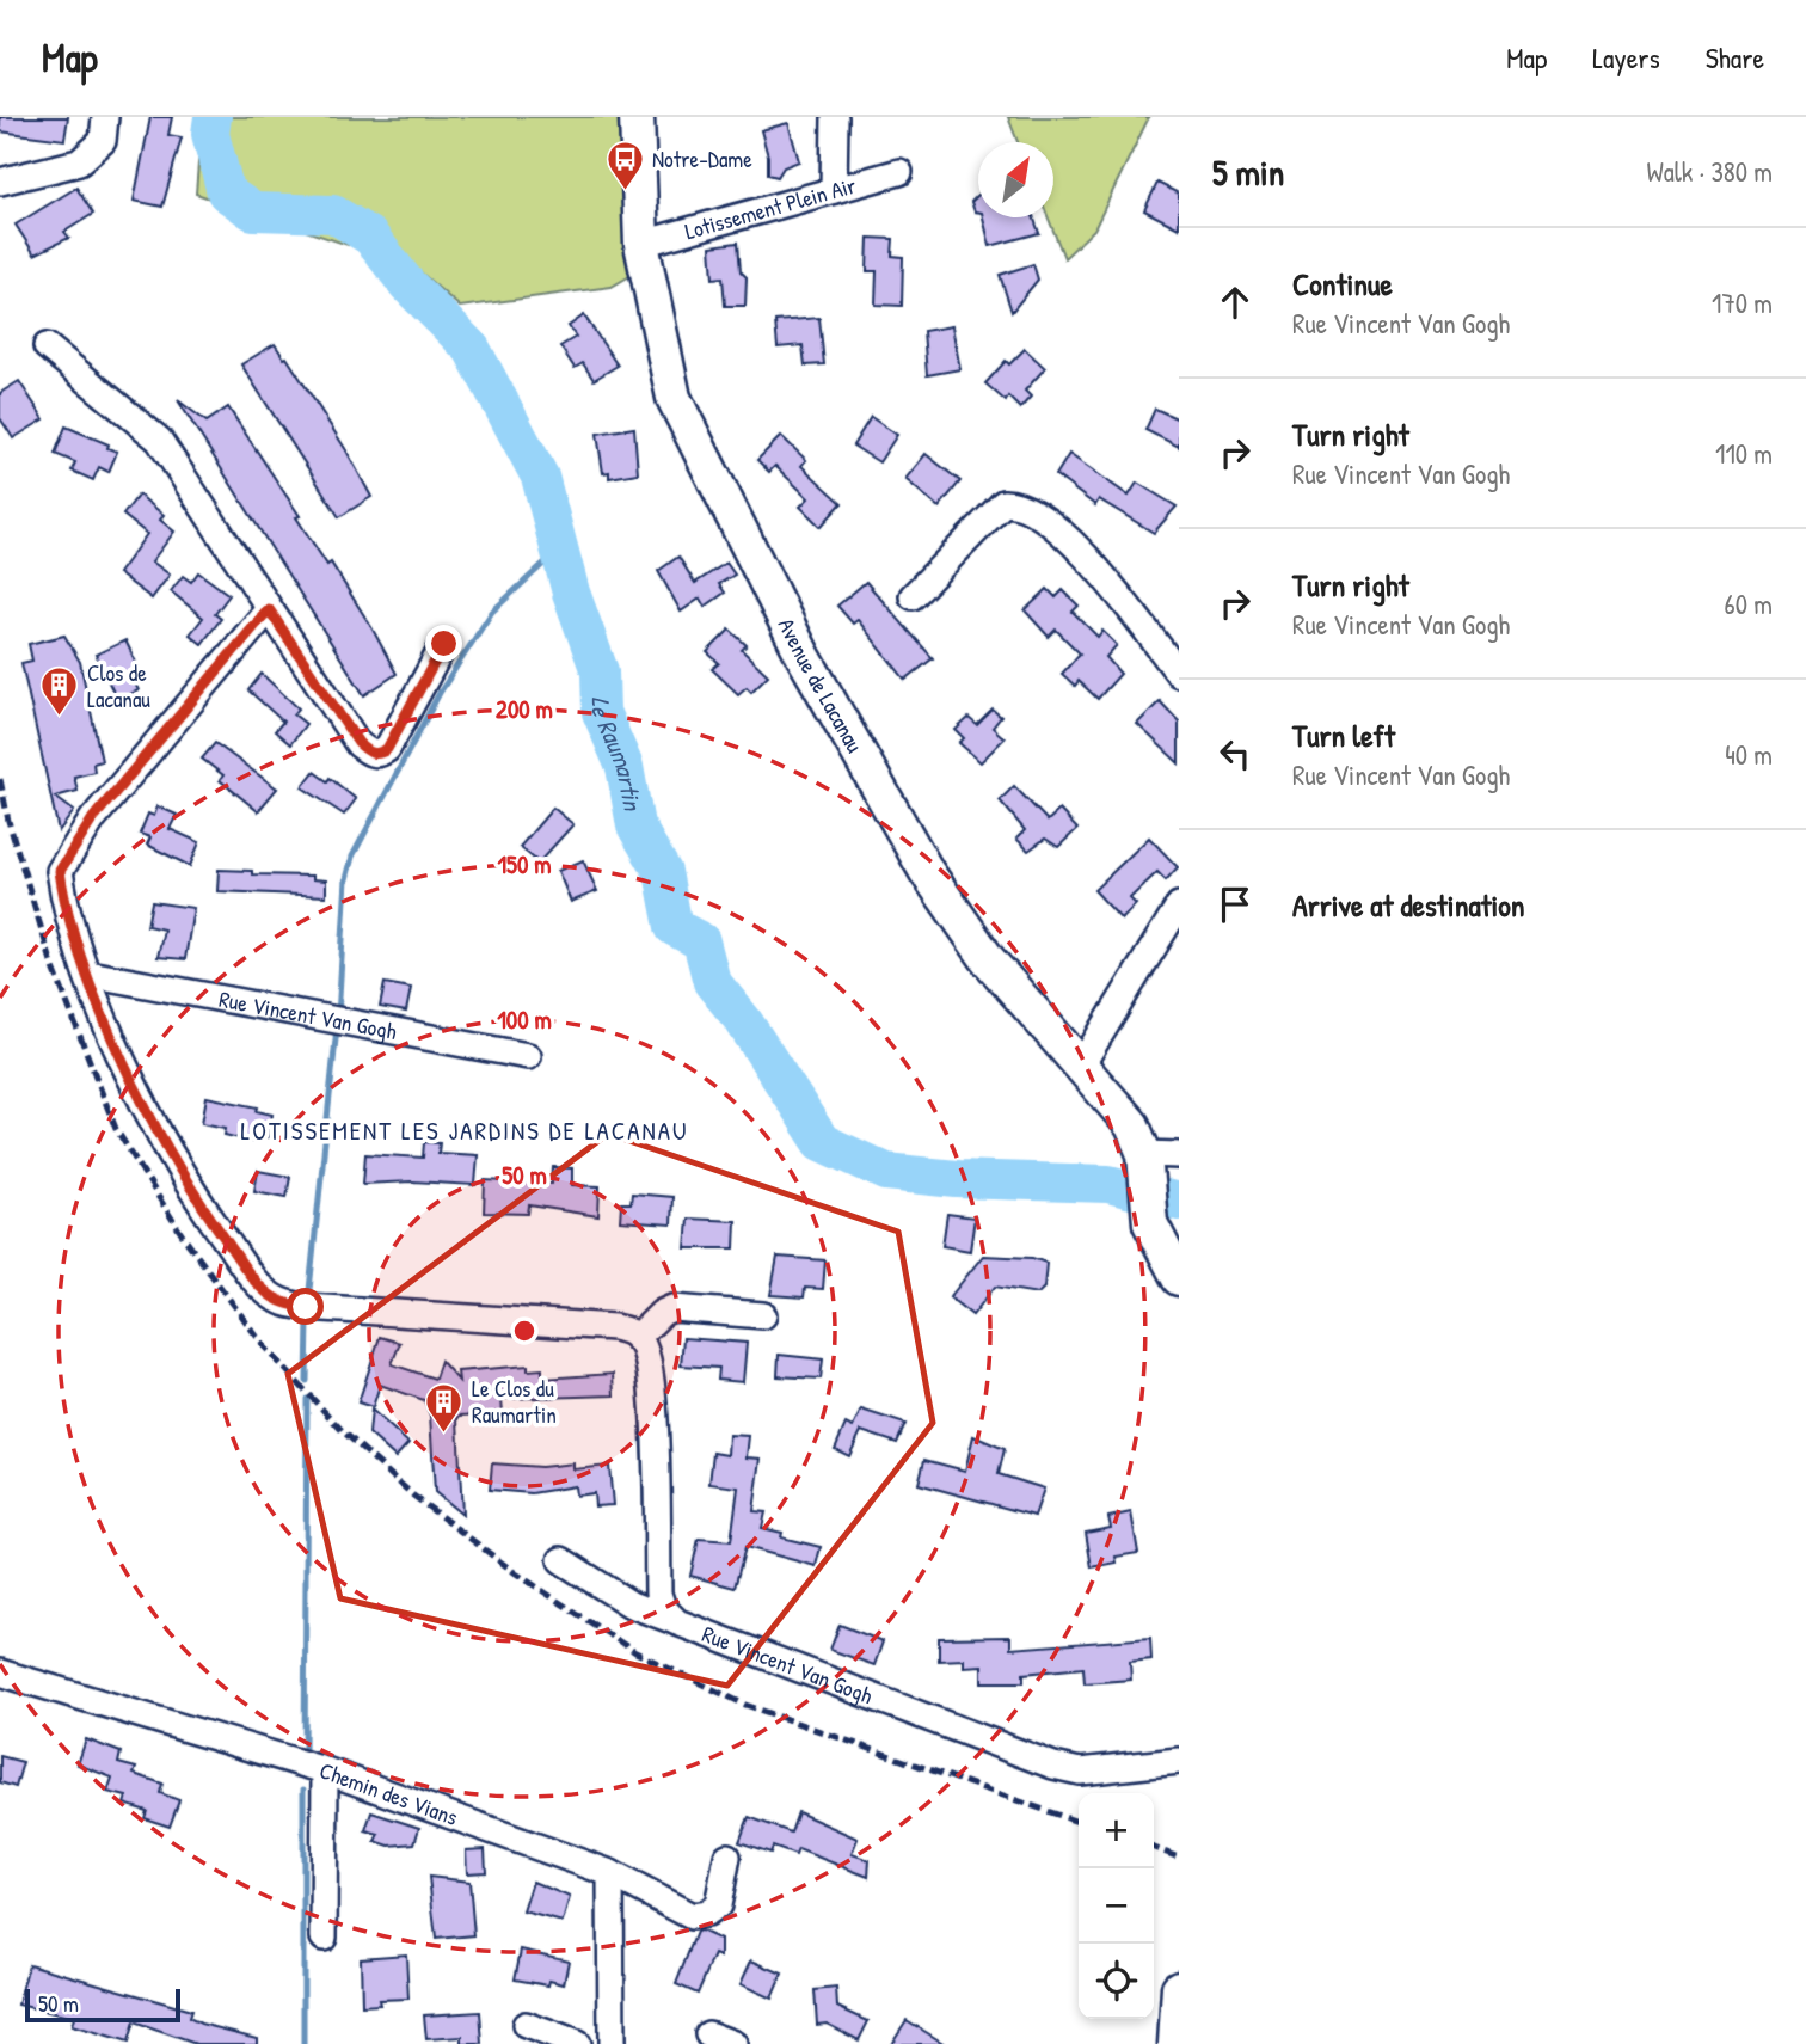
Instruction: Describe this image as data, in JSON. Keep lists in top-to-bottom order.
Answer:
{
  "streets": {
    "street": [
      "Lotissement Plein Air",
      "Avenue de Lacanau",
      "Rue Vincent Van Gogh",
      "Chemin des Vians"
    ]
  },
  "crossings": [
    ["Lotissement Plein Air", "Avenue de Lacanau"]
  ],
  "districts": ["LOTISSEMENT LES JARDINS DE LACANAU"],
  "water": ["Le Raumartin"],
  "places": {
    "bus stop": ["Notre-Dame"],
    "building": ["Clos de Lacanau", "Le Clos du Raumartin"]
  },
  "scale_bar": "50 m",
  "north": "top right",
  "page": {
    "header": "Map",
    "nav": ["Map", "Layers", "Share"],
    "heading": ["5 min", "Walk · 380 m"],
    "list": [
      ["Continue", "Rue Vincent Van Gogh", "170 m"],
      ["Turn right", "Rue Vincent Van Gogh", "110 m"],
      ["Turn right", "Rue Vincent Van Gogh", "60 m"],
      ["Turn left", "Rue Vincent Van Gogh", "40 m"],
      "Arrive at destination"
    ],
    "map_buttons": ["+", "−"],
    "scale": "50 m"
  },
  "rings": [
    "200 m",
    "150 m",
    "100 m",
    "50 m"
  ]
}
